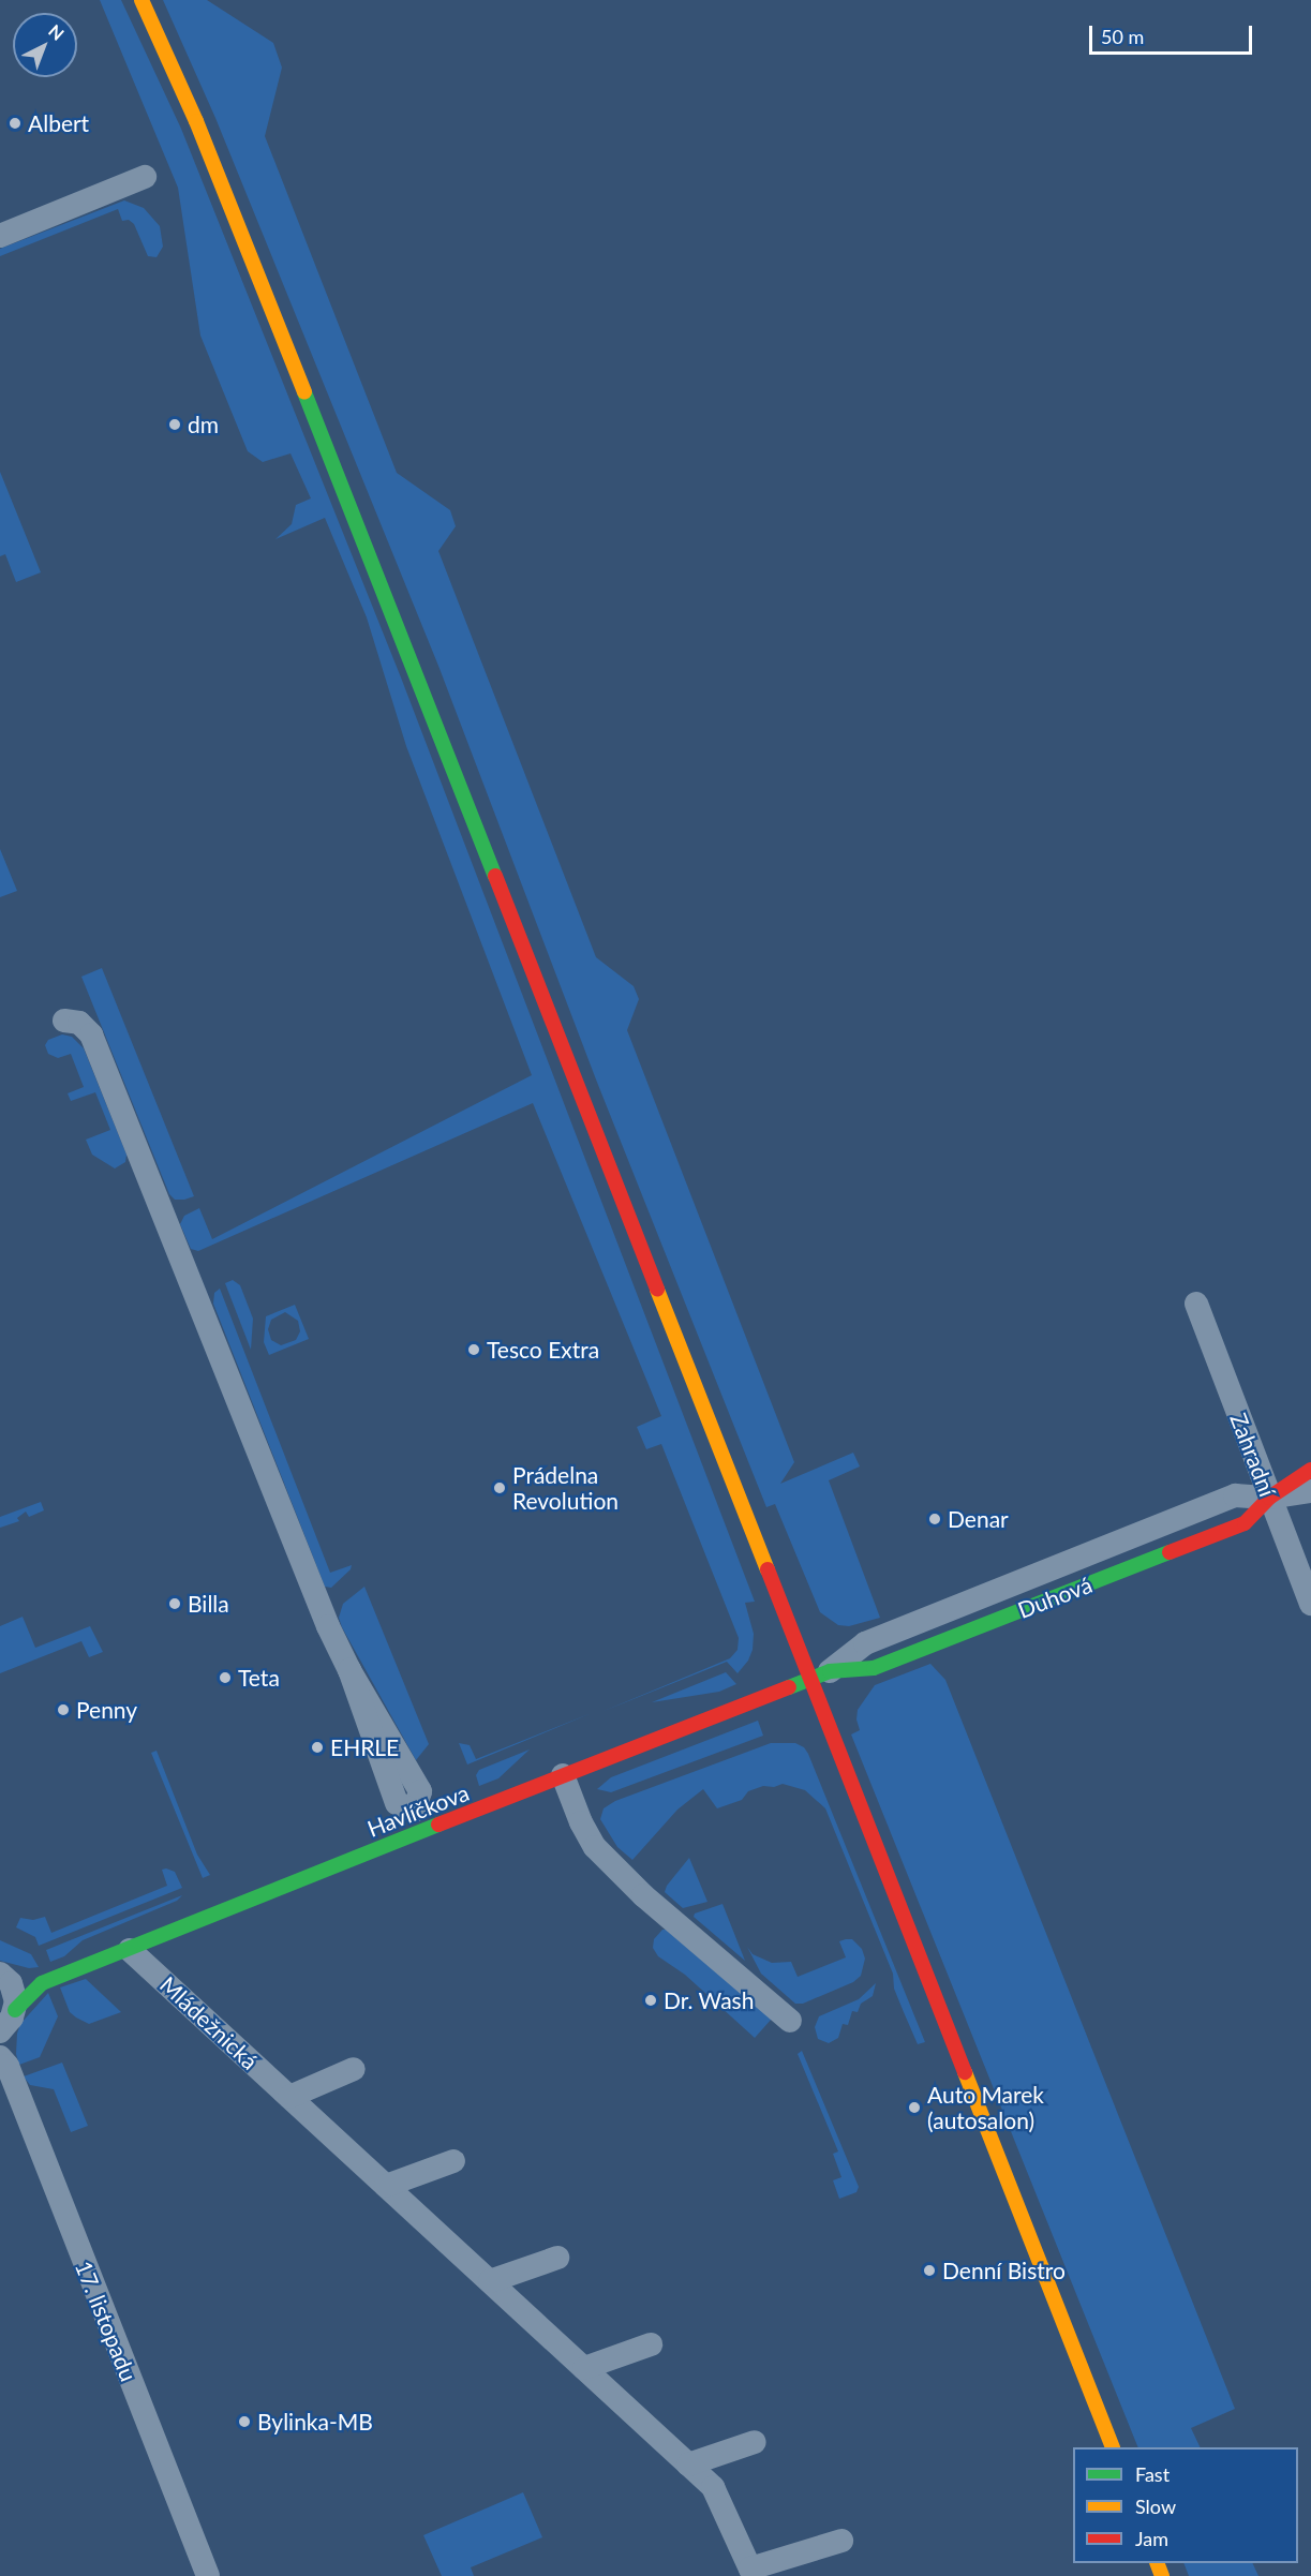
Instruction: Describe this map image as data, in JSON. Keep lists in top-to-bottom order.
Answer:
{
  "streets": {
    "main road": ["Havlíčkova"],
    "street": [
      "Zahradní",
      "Duhová",
      "Mládežnická",
      "17. listopadu"
    ]
  },
  "crossings": [
    ["Zahradní", "Duhová"],
    ["Duhová", "Havlíčkova"],
    ["Havlíčkova", "Mládežnická"]
  ],
  "places": [
    "Albert",
    "dm",
    "Tesco Extra",
    "Prádelna Revolution",
    "Denar",
    "Billa",
    "Teta",
    "Penny",
    "EHRLE",
    "Dr. Wash",
    "Auto Marek (autosalon)",
    "Denní Bistro",
    "Bylinka-MB"
  ],
  "legend": ["Fast", "Slow", "Jam"],
  "scale_bar": "50 m",
  "north": "top right"
}
